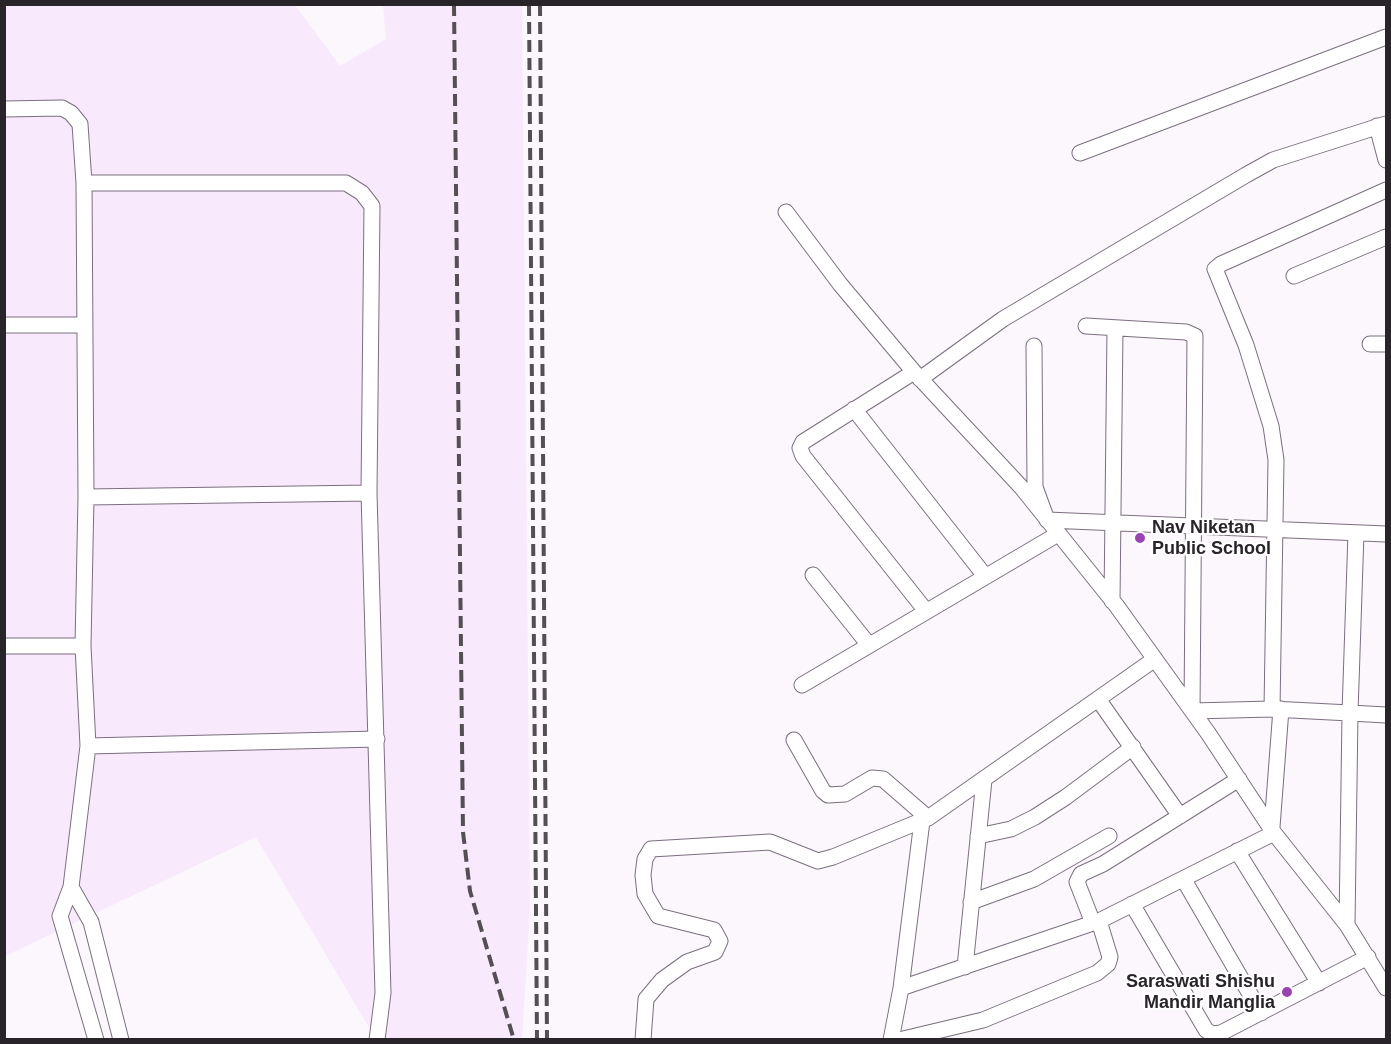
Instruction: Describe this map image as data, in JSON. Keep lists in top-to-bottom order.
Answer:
{
  "places": ["Nav Niketan Public School", "Saraswati Shishu Mandir Manglia"]
}
